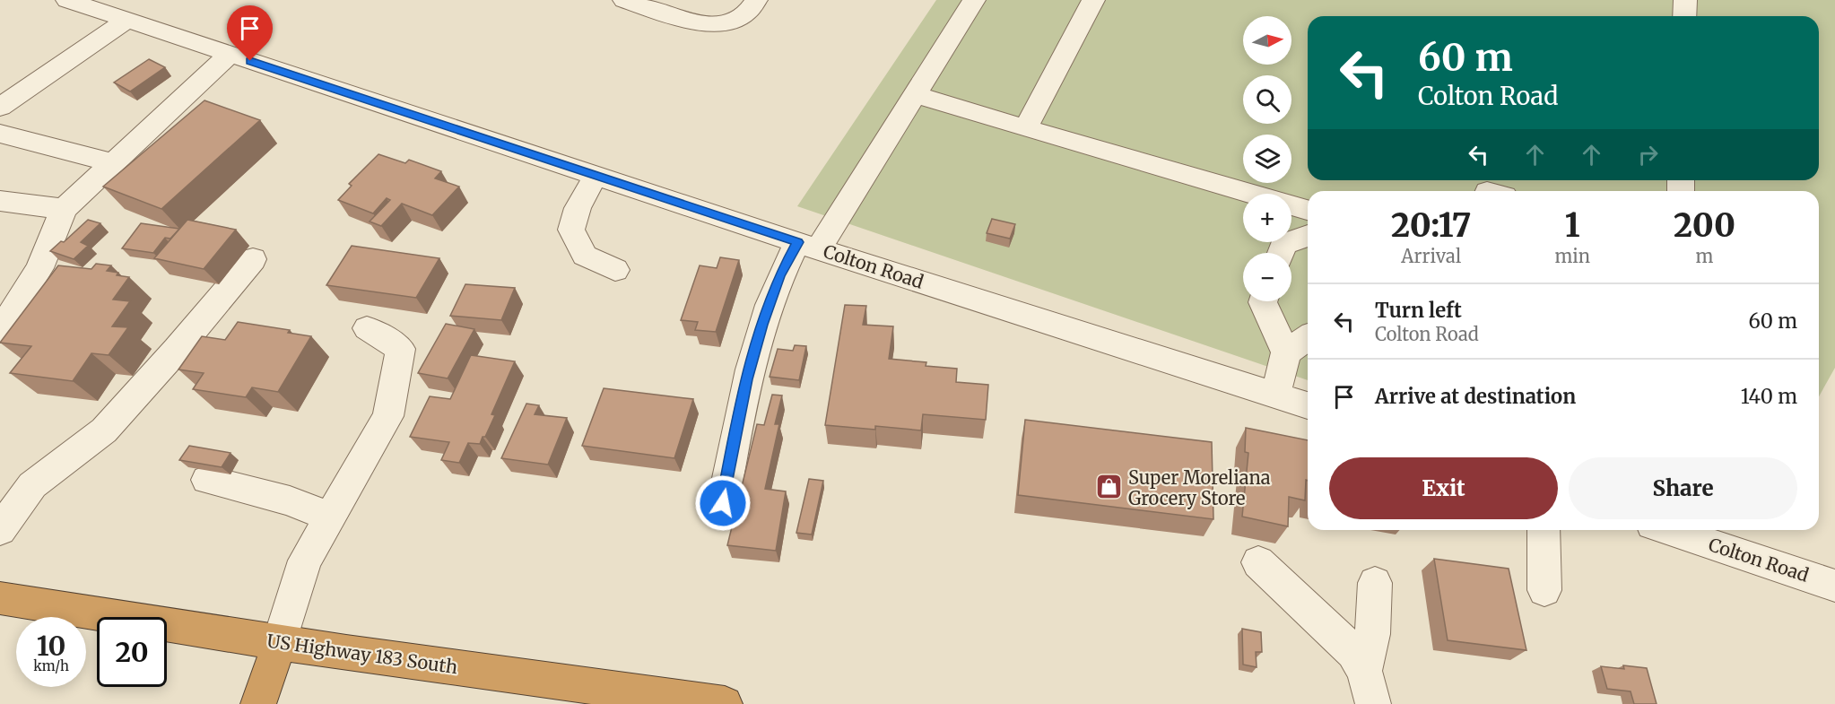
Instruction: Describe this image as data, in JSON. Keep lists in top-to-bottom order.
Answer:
{
  "streets": {
    "highway": ["US Highway 183 South"],
    "street": ["Colton Road"]
  },
  "places": {
    "shop": ["Super Moreliana Grocery Store"]
  },
  "north": "right",
  "page": {
    "map_buttons": ["+", "−"],
    "turn": ["60 m", "Colton Road"],
    "eta": [
      "20:17",
      "Arrival",
      "1",
      "min",
      "200",
      "m"
    ],
    "list": [
      {
        "name": "Turn left",
        "note": "Colton Road",
        "value": "60 m"
      },
      {
        "name": "Arrive at destination",
        "value": "140 m"
      }
    ],
    "buttons": ["Exit", "Share"],
    "speed": "10 km/h",
    "limit": "20"
  }
}
